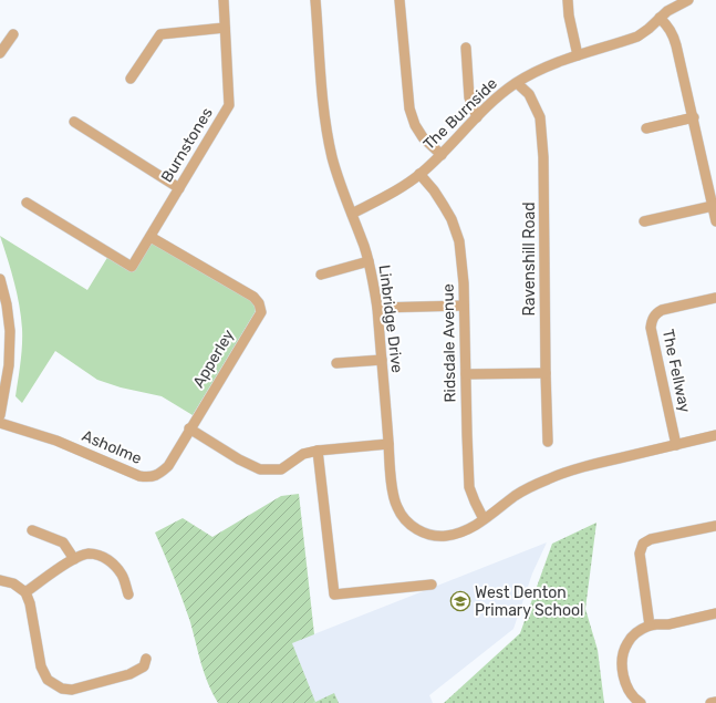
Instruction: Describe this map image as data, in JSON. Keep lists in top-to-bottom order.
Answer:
{
  "streets": {
    "street": [
      "The Burnside",
      "Burnstones",
      "Ravenshill Road",
      "Linbridge Drive",
      "Ridsdale Avenue",
      "Apperley",
      "The Fellway",
      "Asholme"
    ]
  },
  "crossings": [
    ["The Burnside", "Ravenshill Road"],
    ["The Burnside", "Linbridge Drive"],
    ["The Burnside", "Ridsdale Avenue"],
    ["Burnstones", "Apperley"],
    ["Linbridge Drive", "Ridsdale Avenue"],
    ["Linbridge Drive", "The Fellway"],
    ["Apperley", "Asholme"]
  ],
  "places": {
    "school or university": ["West Denton Primary School"]
  }
}
